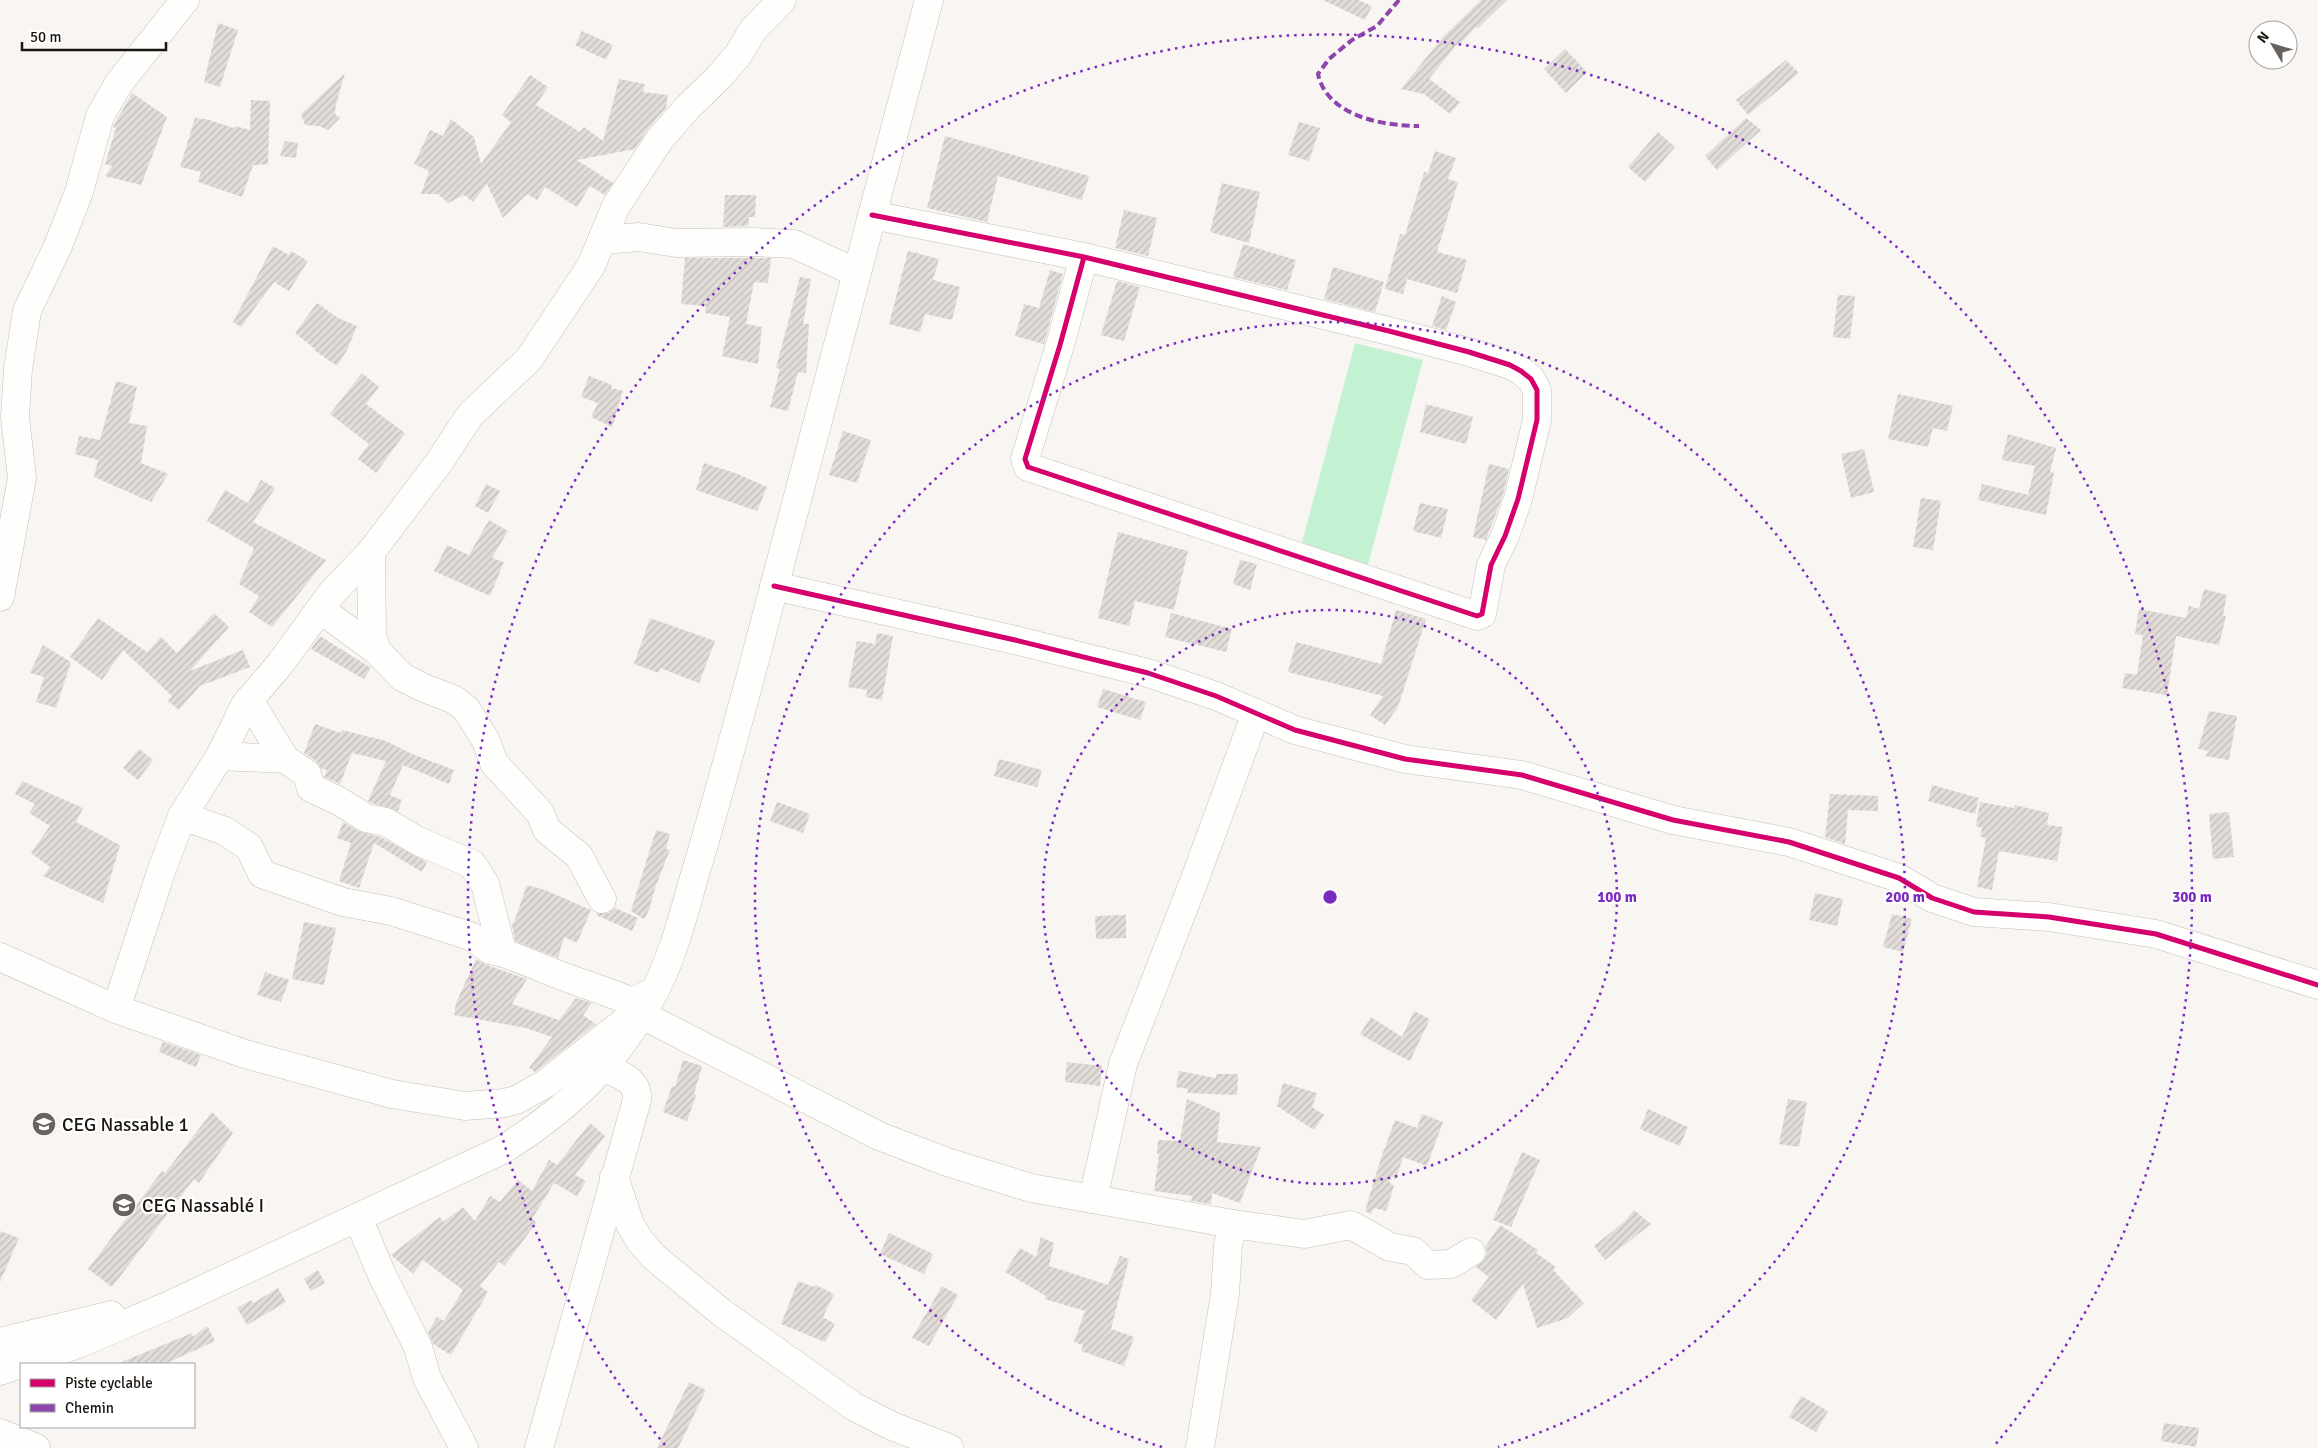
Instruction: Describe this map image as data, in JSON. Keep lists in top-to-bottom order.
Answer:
{
  "places": {
    "school or university": ["CEG Nassable 1", "CEG Nassablé I"]
  },
  "legend": ["Piste cyclable", "Chemin"],
  "scale_bar": "50 m",
  "north": "top left",
  "rings": ["100 m", "200 m", "300 m"]
}
